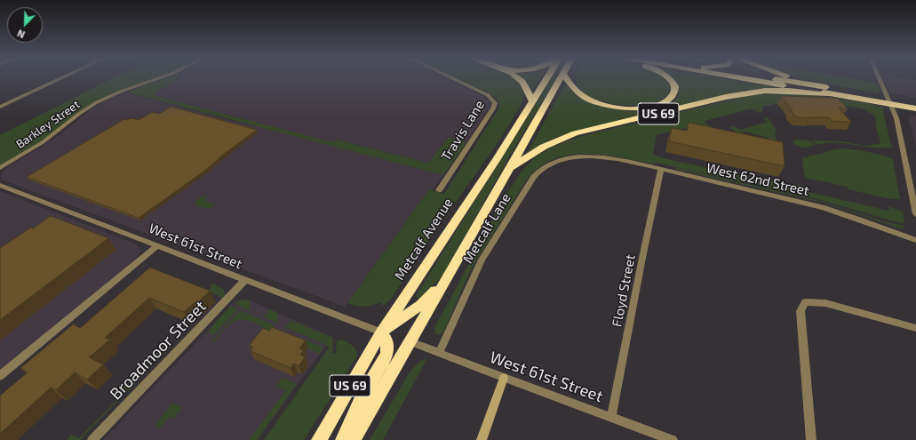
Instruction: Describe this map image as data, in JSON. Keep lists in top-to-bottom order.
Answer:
{
  "streets": {
    "highway": ["US 69", "Metcalf Avenue"],
    "street": [
      "Barkley Street",
      "Travis Lane",
      "West 62nd Street",
      "Metcalf Lane",
      "West 61st Street",
      "Floyd Street",
      "Broadmoor Street"
    ]
  },
  "crossings": [
    ["US 69", "West 61st Street"],
    ["West 62nd Street", "Metcalf Lane"],
    ["West 62nd Street", "Floyd Street"],
    ["Metcalf Lane", "West 61st Street"],
    ["Metcalf Avenue", "West 61st Street"],
    ["West 61st Street", "Floyd Street"],
    ["West 61st Street", "Broadmoor Street"]
  ],
  "north": "bottom left"
}
